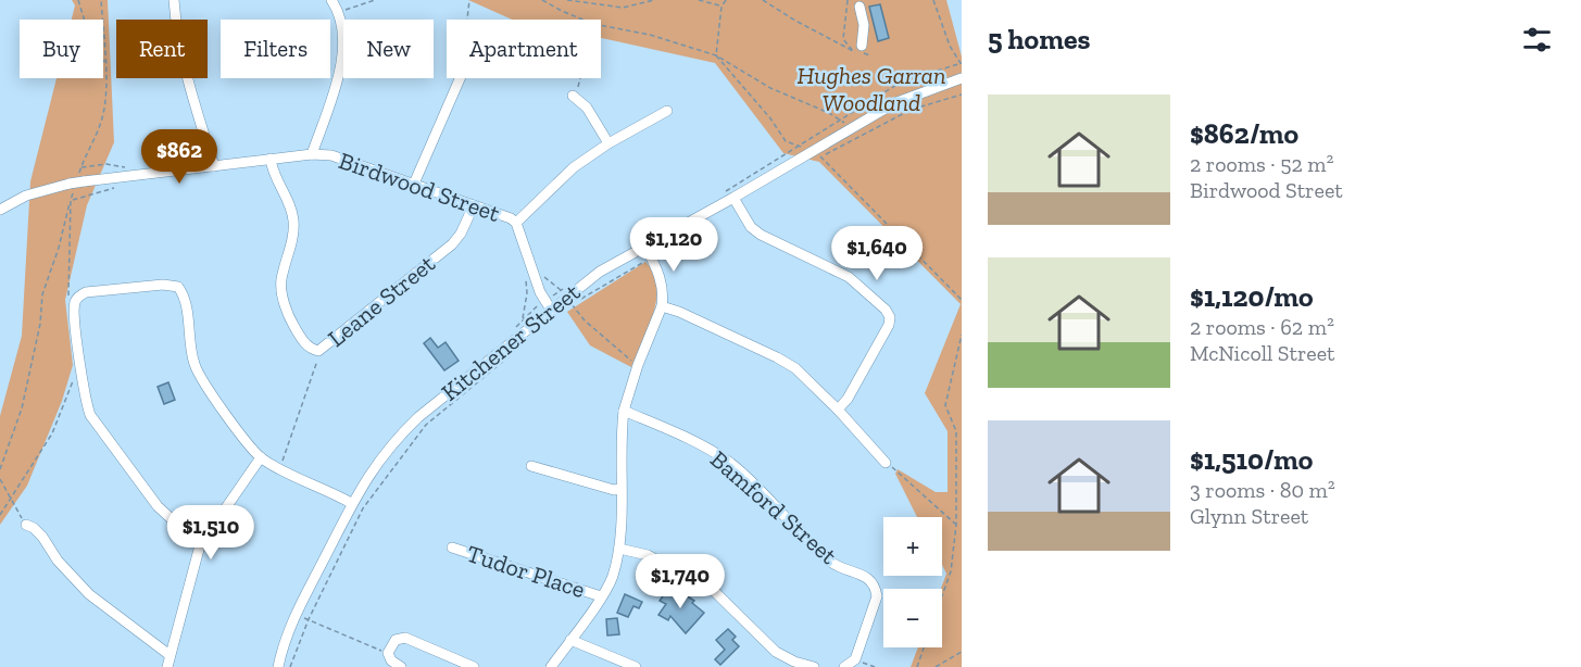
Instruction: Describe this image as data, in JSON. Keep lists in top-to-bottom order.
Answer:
{
  "streets": {
    "street": [
      "Birdwood Street",
      "Leane Street",
      "Kitchener Street",
      "Bamford Street",
      "Tudor Place"
    ]
  },
  "crossings": [
    ["Birdwood Street", "Leane Street"],
    ["Birdwood Street", "Kitchener Street"]
  ],
  "parks": ["Hughes Garran Woodland"],
  "page": {
    "heading": "5 homes",
    "chip": [
      "Buy",
      "Rent",
      "Filters",
      "New",
      "Apartment"
    ],
    "list": [
      {
        "name": "$862/mo",
        "note": "2 rooms · 52 m² · Birdwood Street"
      },
      {
        "name": "$1,120/mo",
        "note": "2 rooms · 62 m² · McNicoll Street"
      },
      {
        "name": "$1,510/mo",
        "note": "3 rooms · 80 m² · Glynn Street"
      }
    ],
    "price": [
      "$862",
      "$1,120",
      "$1,640",
      "$1,510",
      "$1,740"
    ],
    "map_buttons": ["+", "−"]
  }
}
